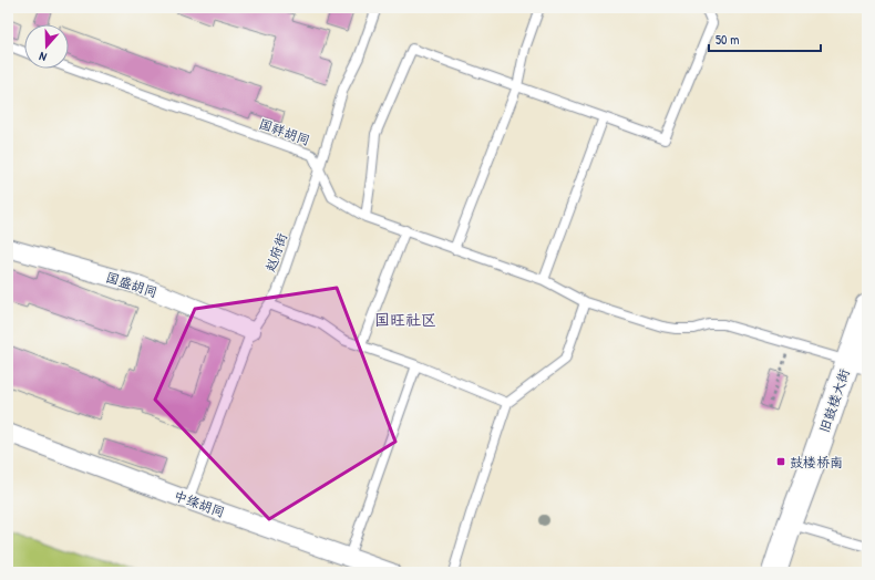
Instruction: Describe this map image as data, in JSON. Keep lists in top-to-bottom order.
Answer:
{
  "streets": {
    "main road": ["旧鼓楼大街"],
    "street": ["国盛胡同", "中绦胡同"],
    "lane": ["国祥胡同", "赵府街"]
  },
  "crossings": [
    ["国祥胡同", "赵府街"],
    ["国祥胡同", "旧鼓楼大街"],
    ["赵府街", "国盛胡同"],
    ["赵府街", "中绦胡同"]
  ],
  "districts": ["国旺社区"],
  "places": {
    "transit": ["鼓楼桥南"]
  },
  "scale_bar": "50 m",
  "north": "bottom"
}
